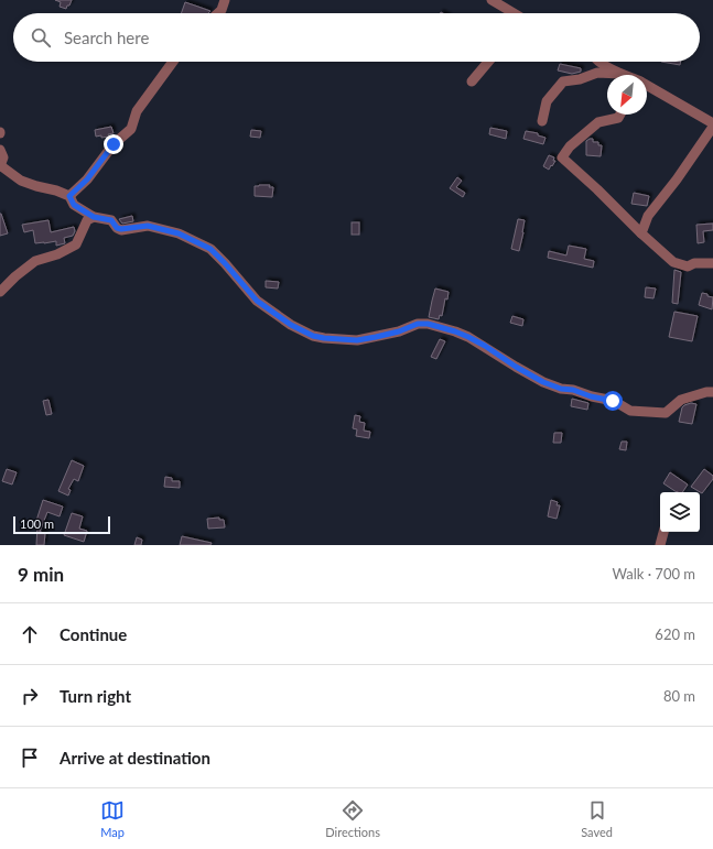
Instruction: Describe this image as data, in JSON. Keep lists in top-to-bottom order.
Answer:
{
  "scale_bar": "100 m",
  "north": "bottom left",
  "page": {
    "search": "Search here",
    "scale": "100 m",
    "heading": ["9 min", "Walk · 700 m"],
    "list": [
      ["Continue", "620 m"],
      ["Turn right", "80 m"],
      "Arrive at destination"
    ],
    "nav": ["Map", "Directions", "Saved"]
  }
}
